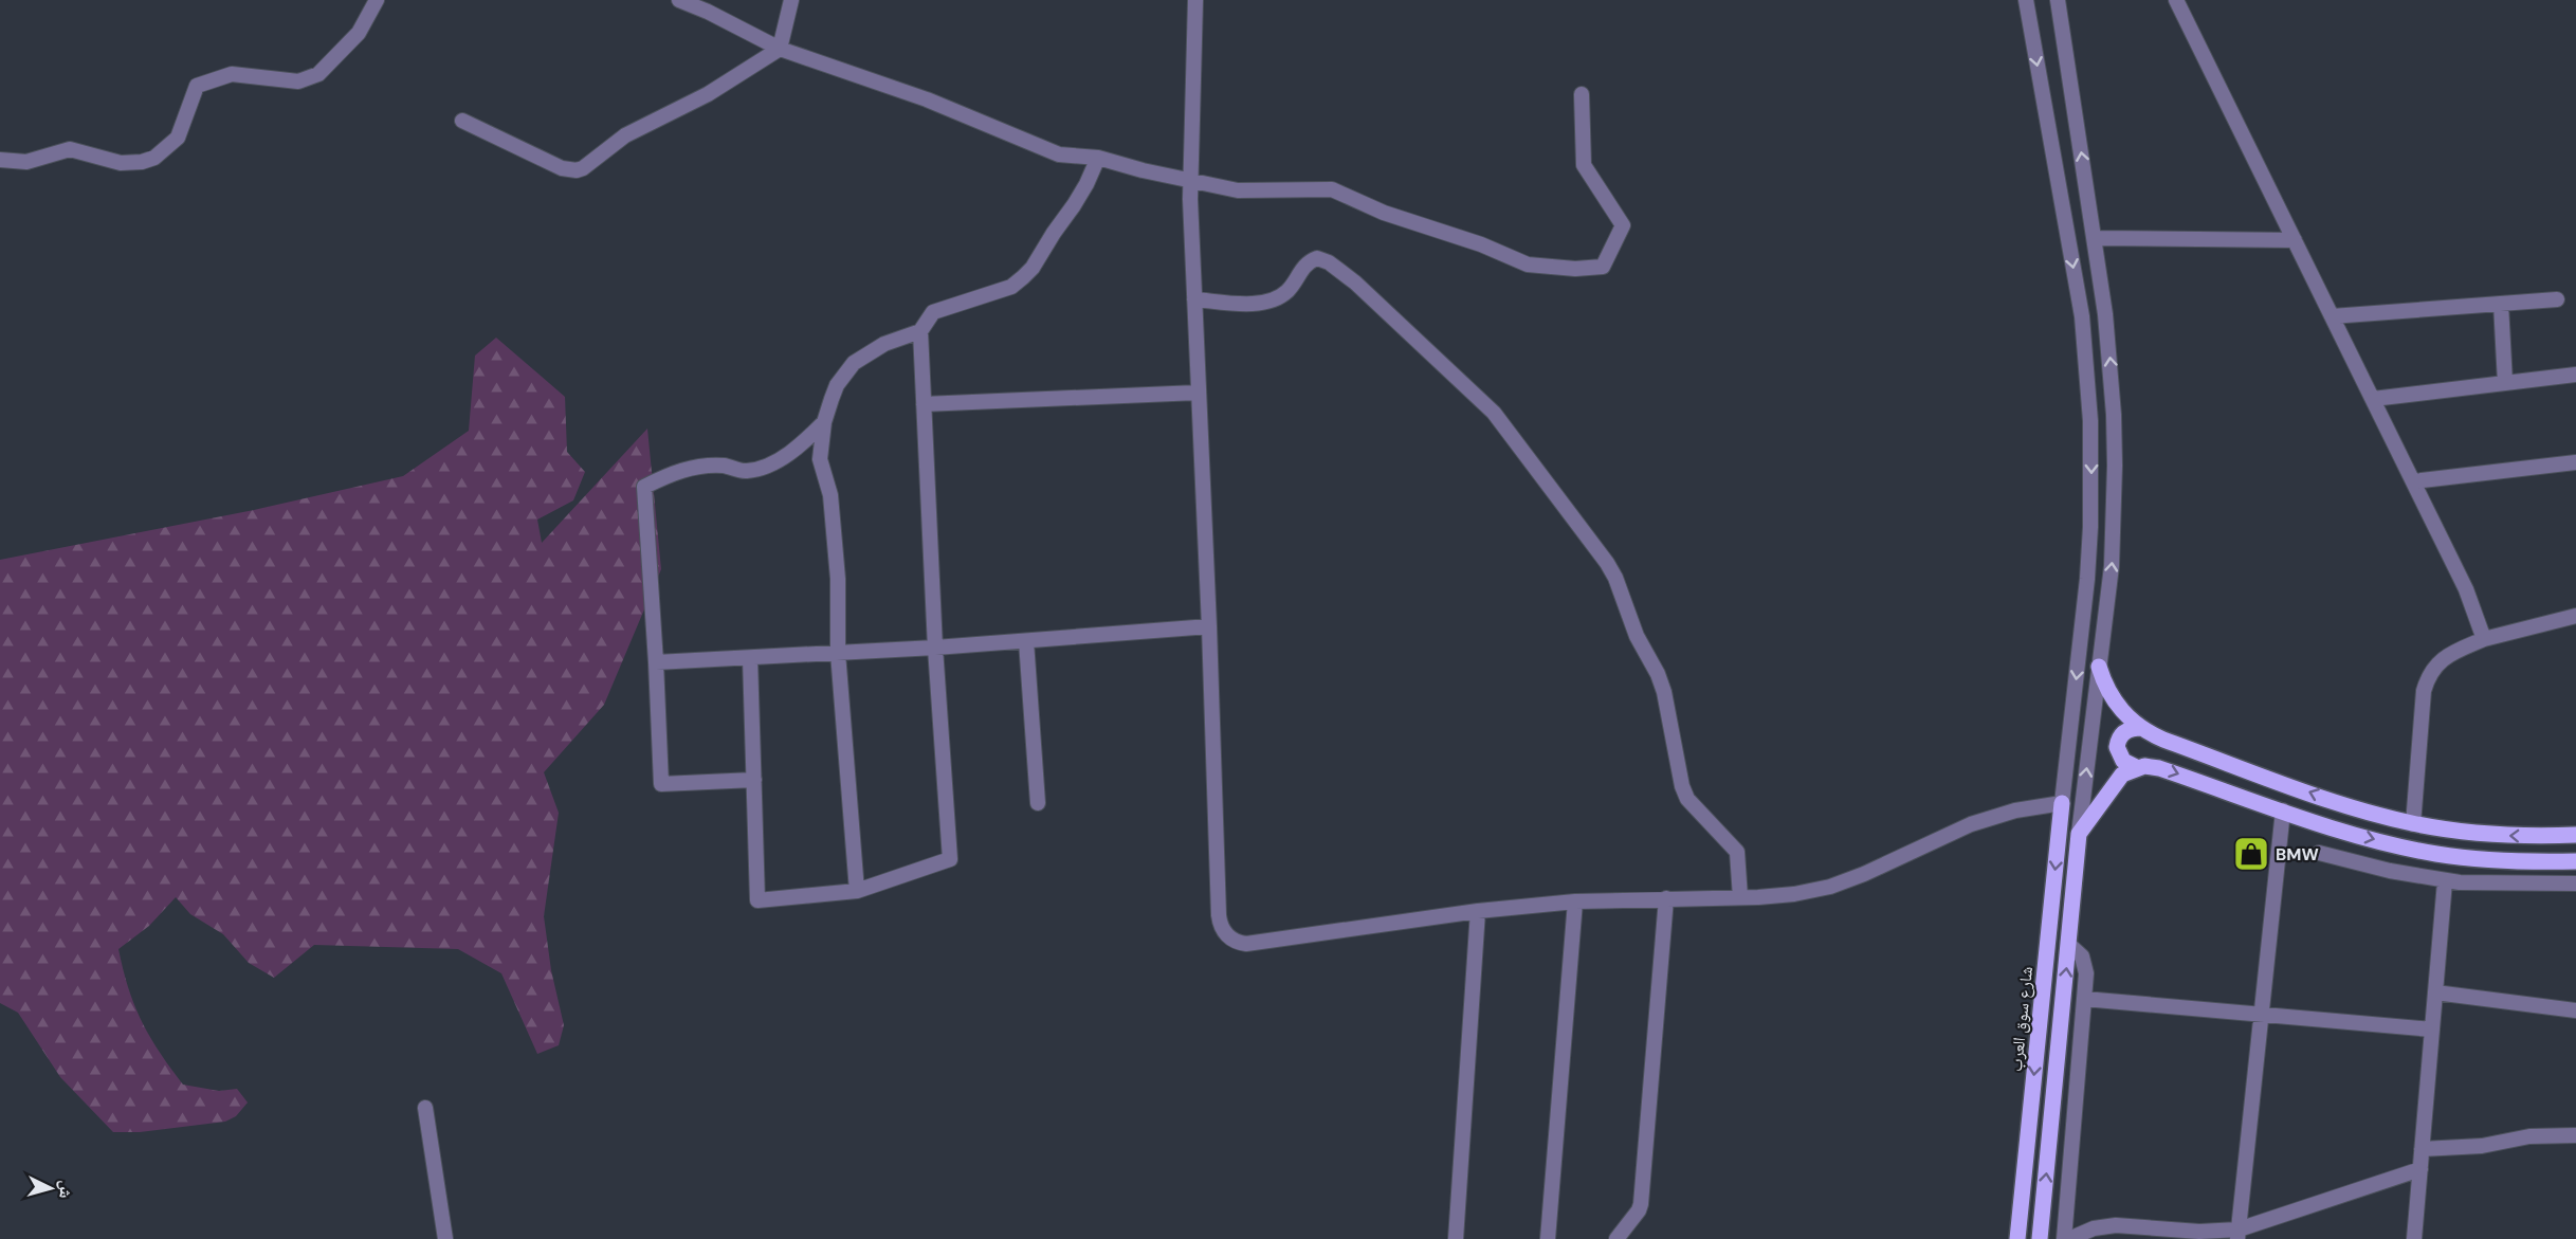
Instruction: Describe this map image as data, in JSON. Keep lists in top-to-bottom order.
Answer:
{
  "streets": {
    "main road": ["شارع سوق العرب"]
  },
  "places": {
    "shop": ["BMW"]
  },
  "north": "right"
}
